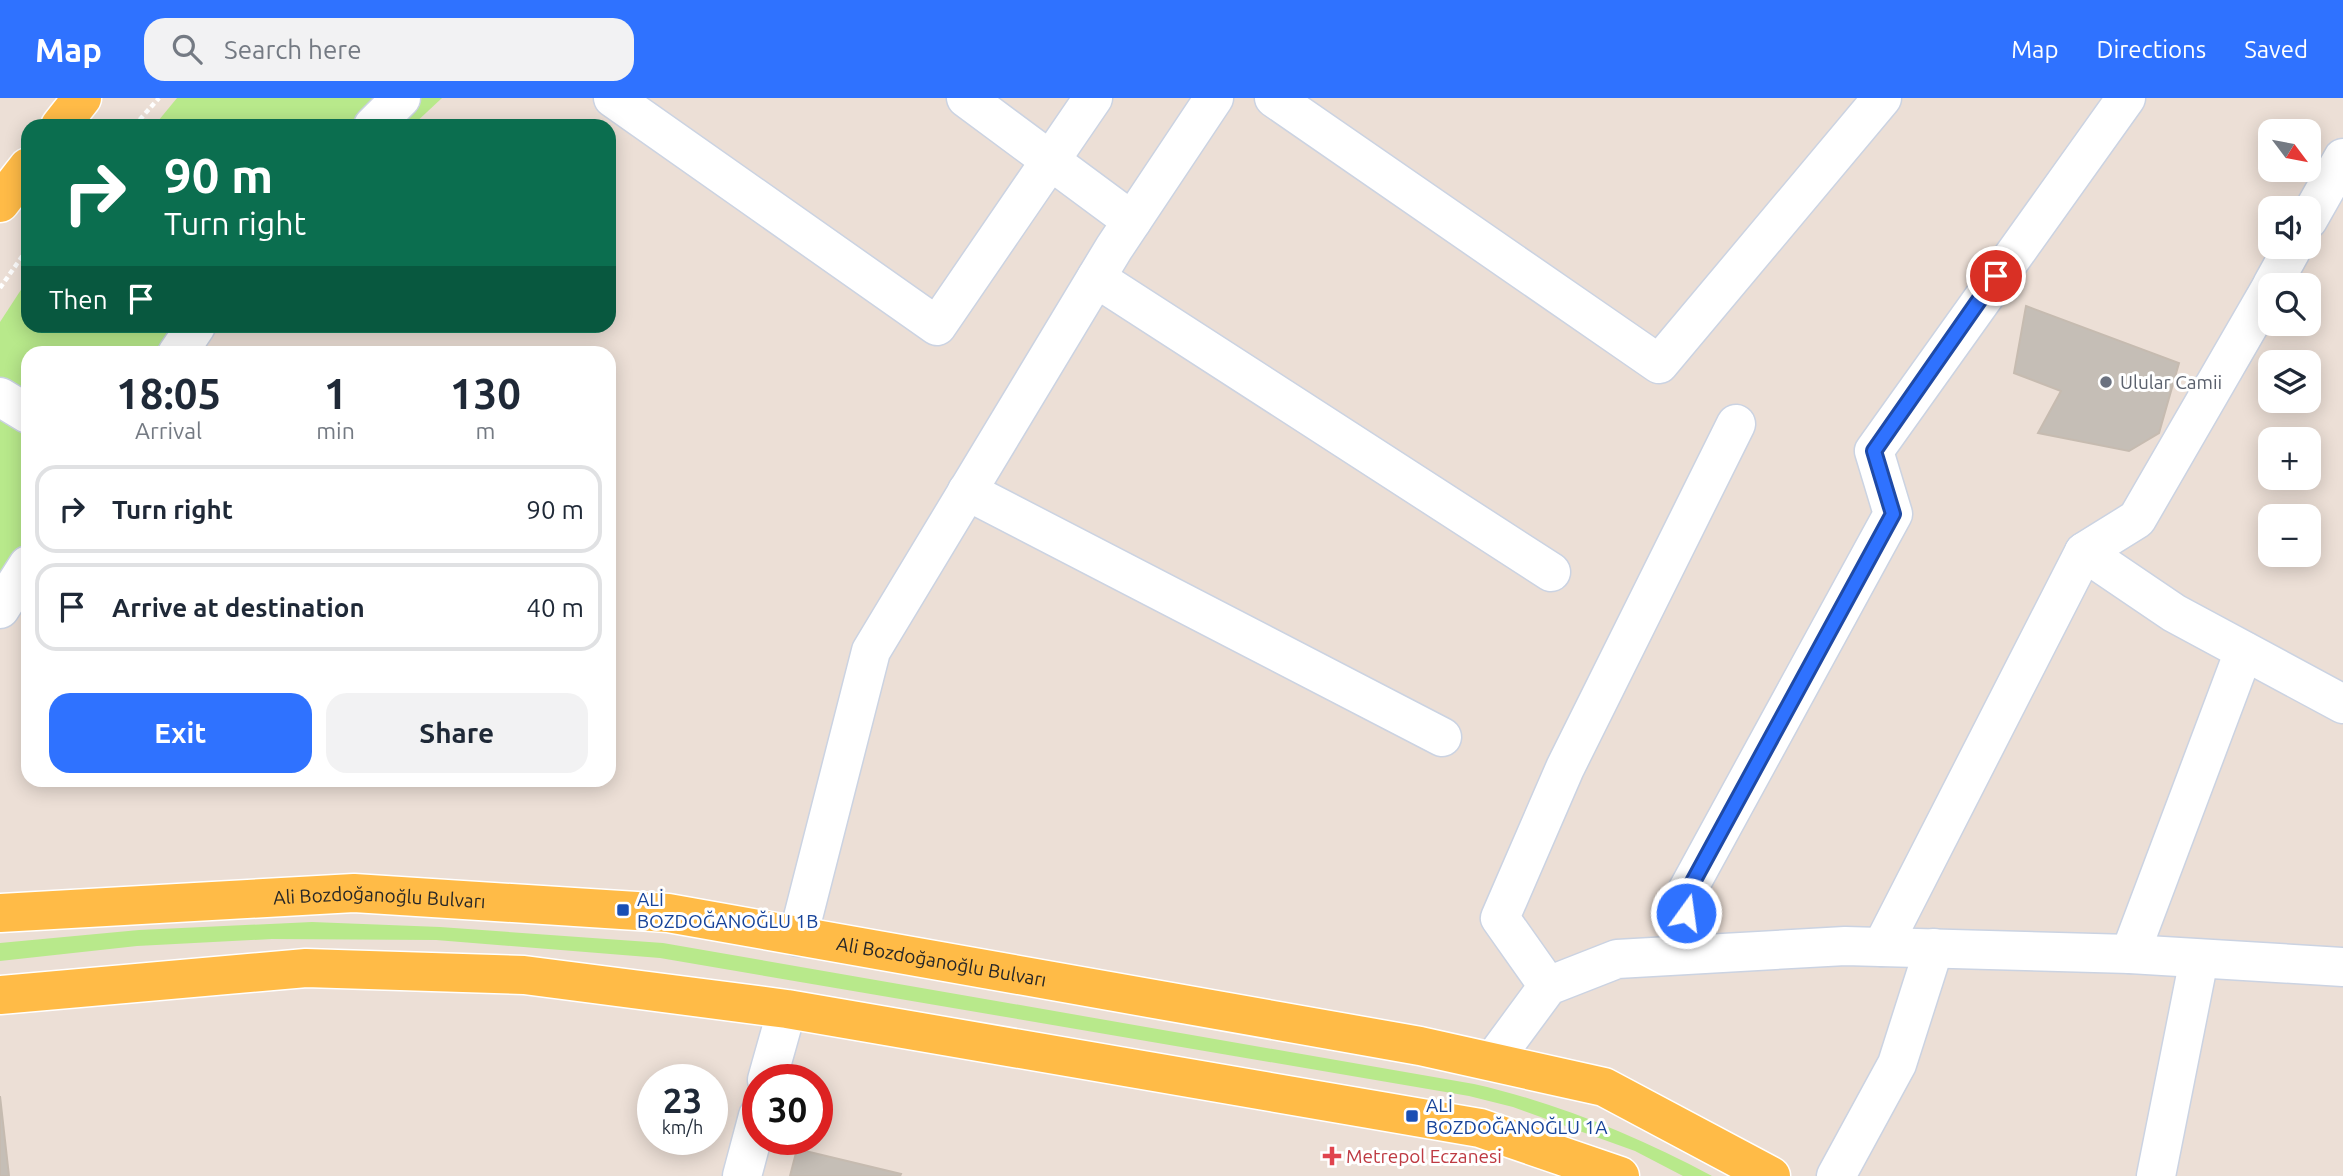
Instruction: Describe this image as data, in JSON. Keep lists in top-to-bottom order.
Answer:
{
  "streets": {
    "main road": ["Ali Bozdoğanoğlu Bulvarı"]
  },
  "places": {
    "other": ["Ulular Camii"],
    "transit": ["ALİ BOZDOĞANOĞLU 1B", "ALİ BOZDOĞANOĞLU 1A"],
    "health": ["Metrepol Eczanesi"]
  },
  "north": "bottom right",
  "page": {
    "header": "Map",
    "search": "Search here",
    "nav": ["Map", "Directions", "Saved"],
    "map_buttons": ["+", "−"],
    "turn": ["90 m", "Turn right"],
    "then": "Then",
    "eta": [
      "18:05",
      "Arrival",
      "1",
      "min",
      "130",
      "m"
    ],
    "list": [
      {
        "name": "Turn right",
        "value": "90 m"
      },
      {
        "name": "Arrive at destination",
        "value": "40 m"
      }
    ],
    "buttons": ["Exit", "Share"],
    "speed": "23 km/h",
    "limit": "30"
  }
}
